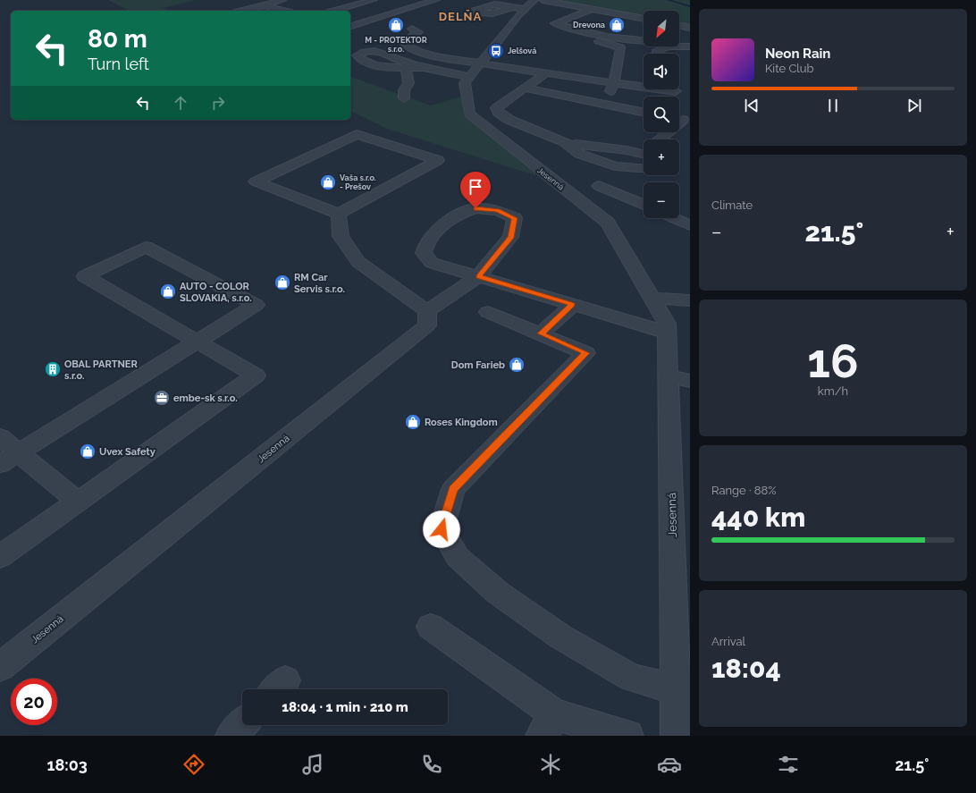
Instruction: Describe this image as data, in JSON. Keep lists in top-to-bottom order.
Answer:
{
  "streets": {
    "street": ["Jesenná"]
  },
  "districts": ["DELŇA"],
  "places": {
    "shop": [
      "M - PROTEKTOR s.r.o.",
      "Drevona",
      "Vaša s.r.o. - Prešov",
      "RM Car Servis s.r.o.",
      "AUTO - COLOR SLOVAKIA, s.r.o.",
      "Dom Farieb",
      "Roses Kingdom",
      "Uvex Safety"
    ],
    "bus stop": ["Jelšová"],
    "building": ["OBAL PARTNER s.r.o."],
    "office": ["embe-sk s.r.o."]
  },
  "north": "bottom left",
  "page": {
    "map_buttons": ["+", "−"],
    "turn": ["80 m", "Turn left"],
    "song": ["Neon Rain", "Kite Club"],
    "tile": [
      "Climate",
      ["16", "km/h"],
      ["Range · 88%", "440 km"],
      ["Arrival", "18:04"]
    ],
    "heat": ["−", "21.5°", "+"],
    "limit": "20",
    "trip": "18:04 · 1 min · 210 m",
    "tabs": ["18:03", "21.5°"]
  }
}
